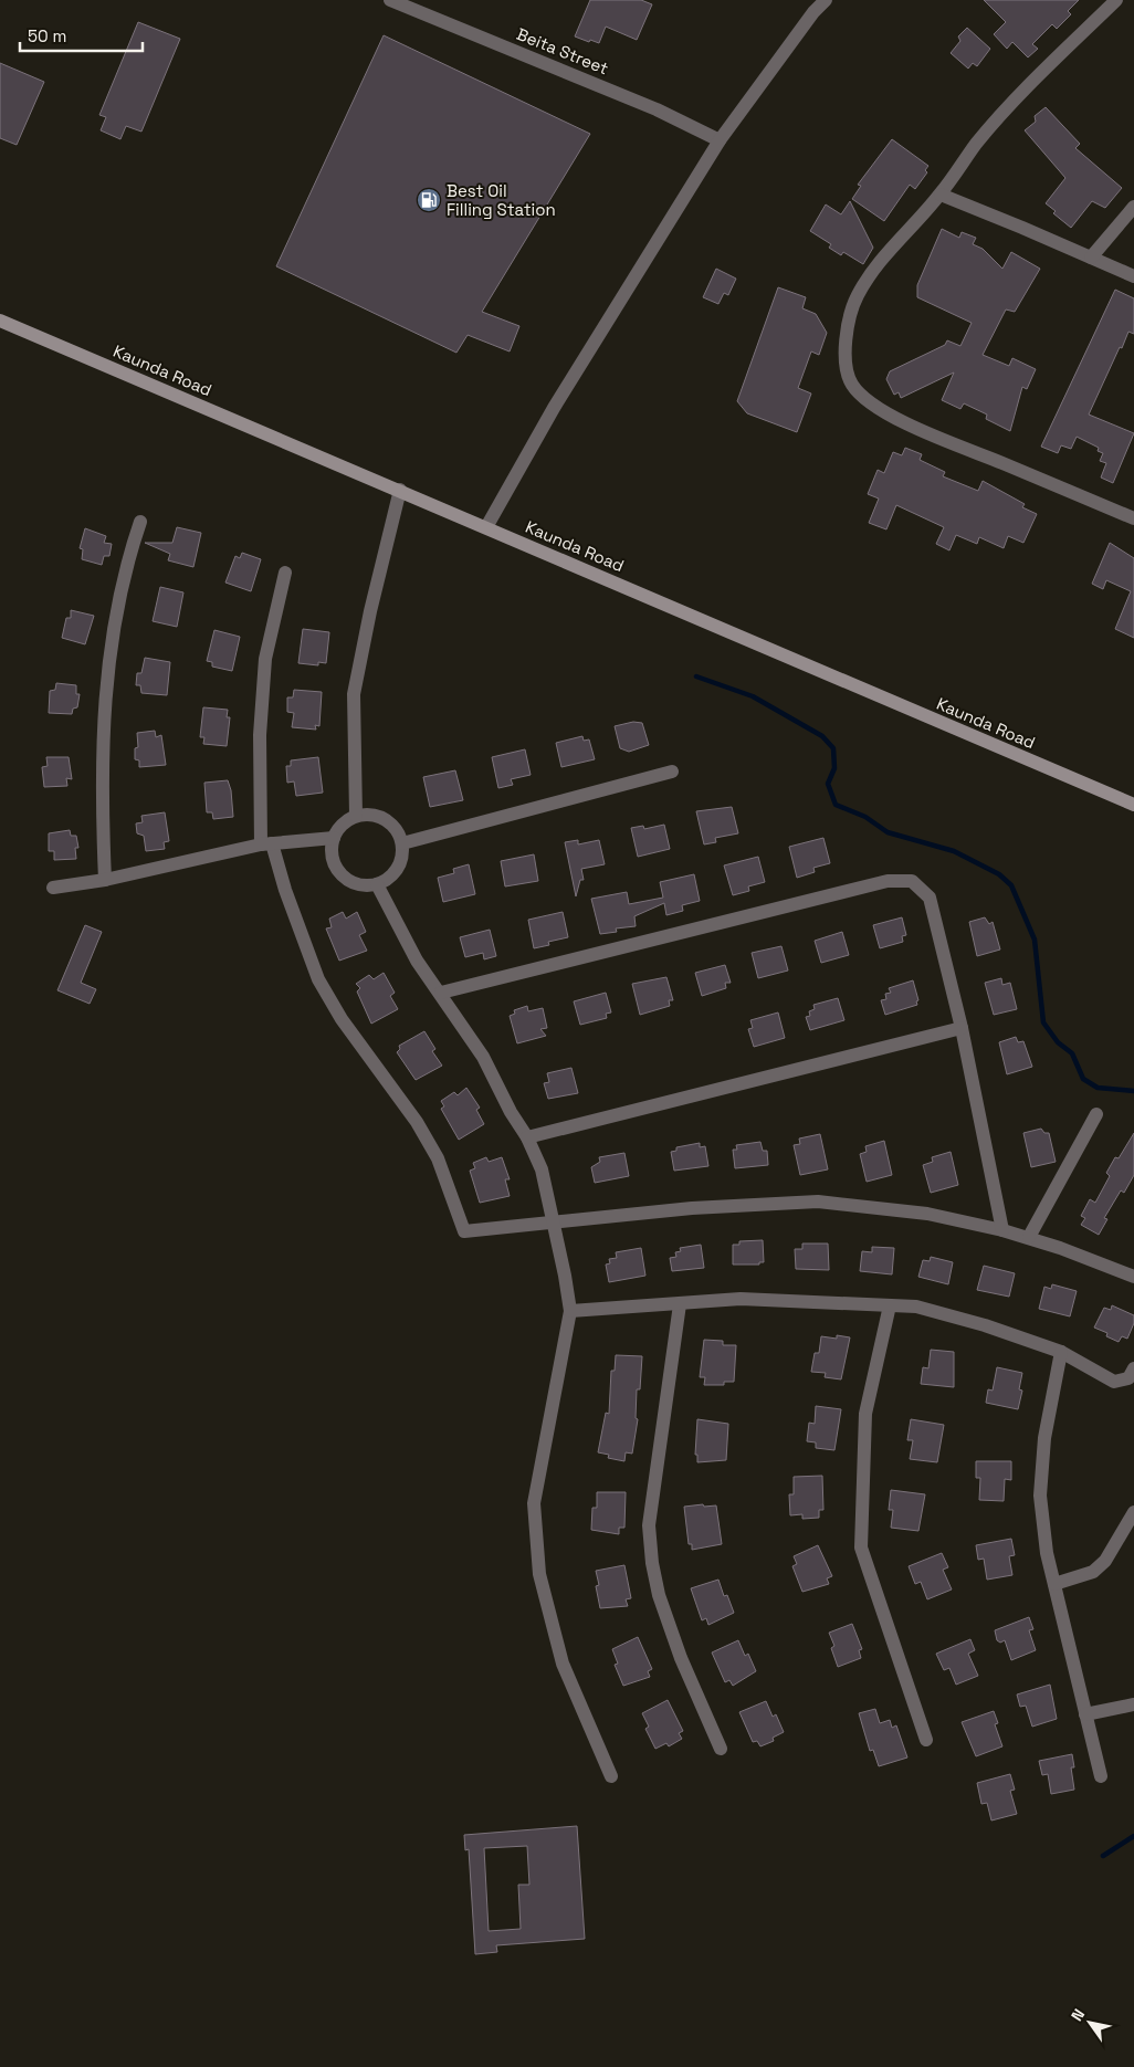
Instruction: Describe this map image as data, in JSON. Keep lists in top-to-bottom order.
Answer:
{
  "streets": {
    "main road": ["Kaunda Road"],
    "street": ["Beita Street"]
  },
  "places": {
    "fuel station": ["Best Oil Filling Station"]
  },
  "scale_bar": "50 m",
  "north": "top left"
}
